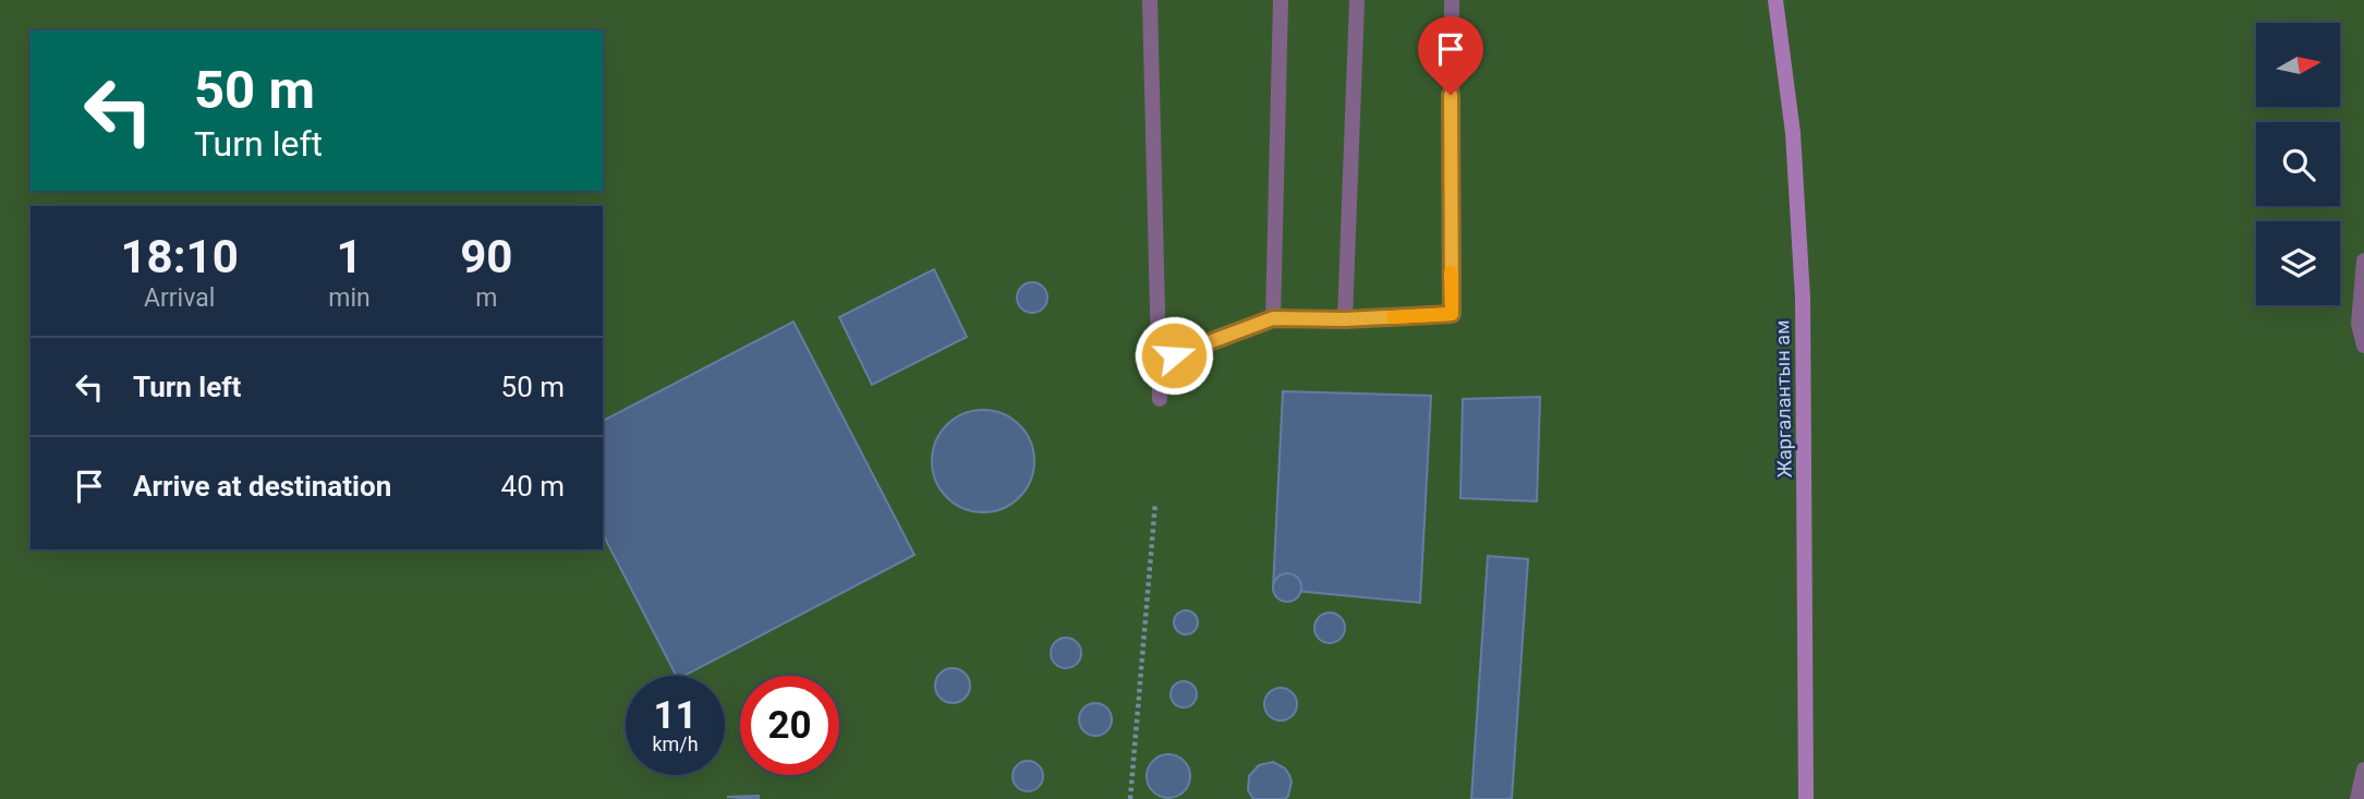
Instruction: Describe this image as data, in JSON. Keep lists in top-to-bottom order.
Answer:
{
  "streets": {
    "street": ["Жаргалантын ам"]
  },
  "north": "right",
  "page": {
    "turn": ["50 m", "Turn left"],
    "eta": [
      "18:10",
      "Arrival",
      "1",
      "min",
      "90",
      "m"
    ],
    "list": [
      {
        "name": "Turn left",
        "value": "50 m"
      },
      {
        "name": "Arrive at destination",
        "value": "40 m"
      }
    ],
    "speed": "11 km/h",
    "limit": "20"
  }
}
